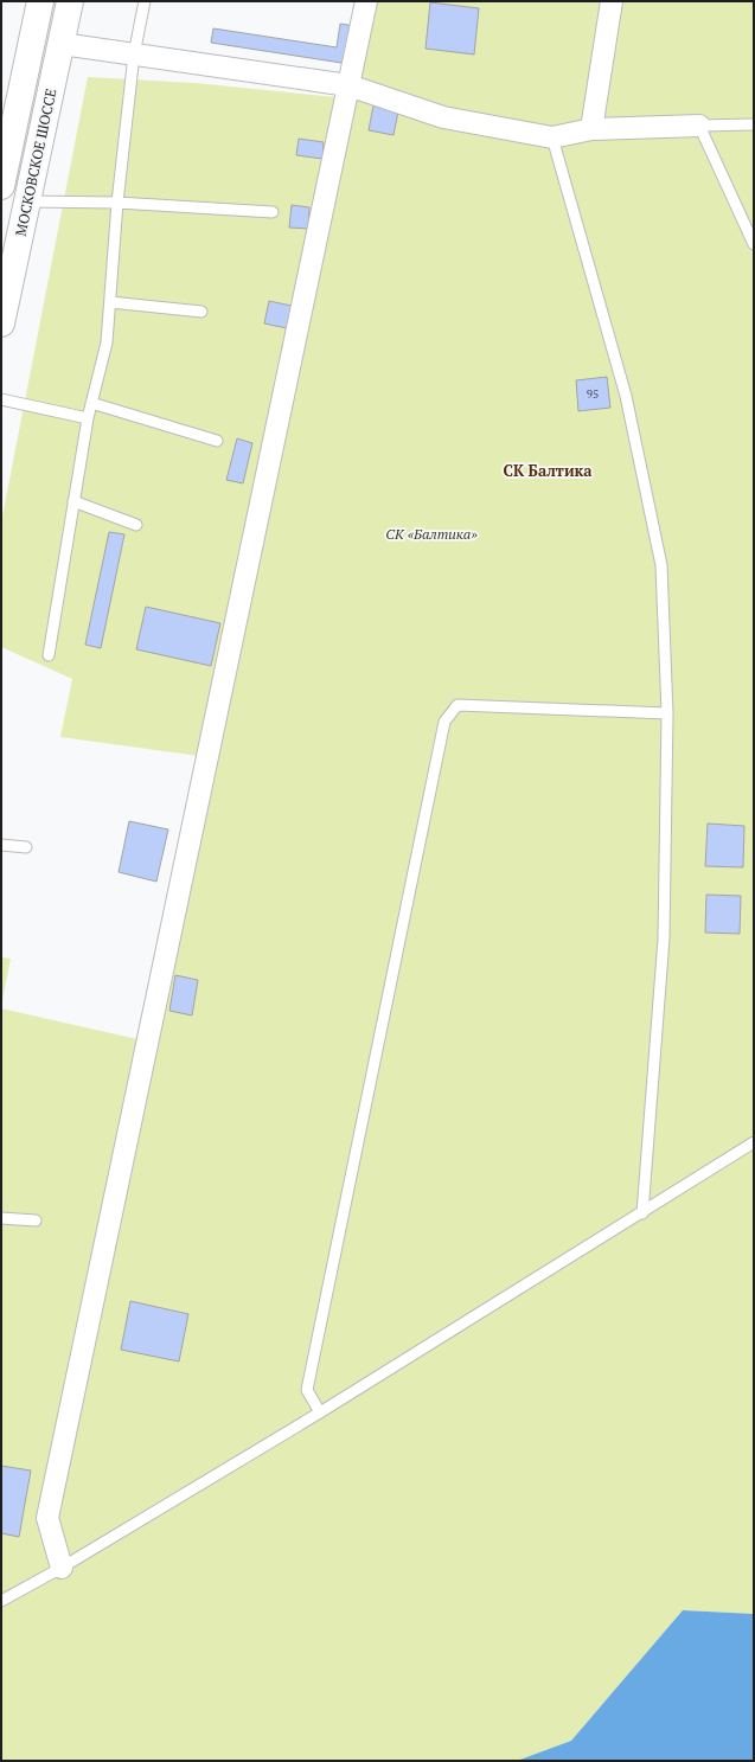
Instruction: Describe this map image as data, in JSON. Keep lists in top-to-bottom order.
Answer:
{
  "streets": {
    "main road": ["МОСКОВСКОЕ ШОССЕ"]
  },
  "districts": ["СК Балтика"],
  "parks": ["СК «Балтика»"],
  "house_numbers": ["95"]
}
